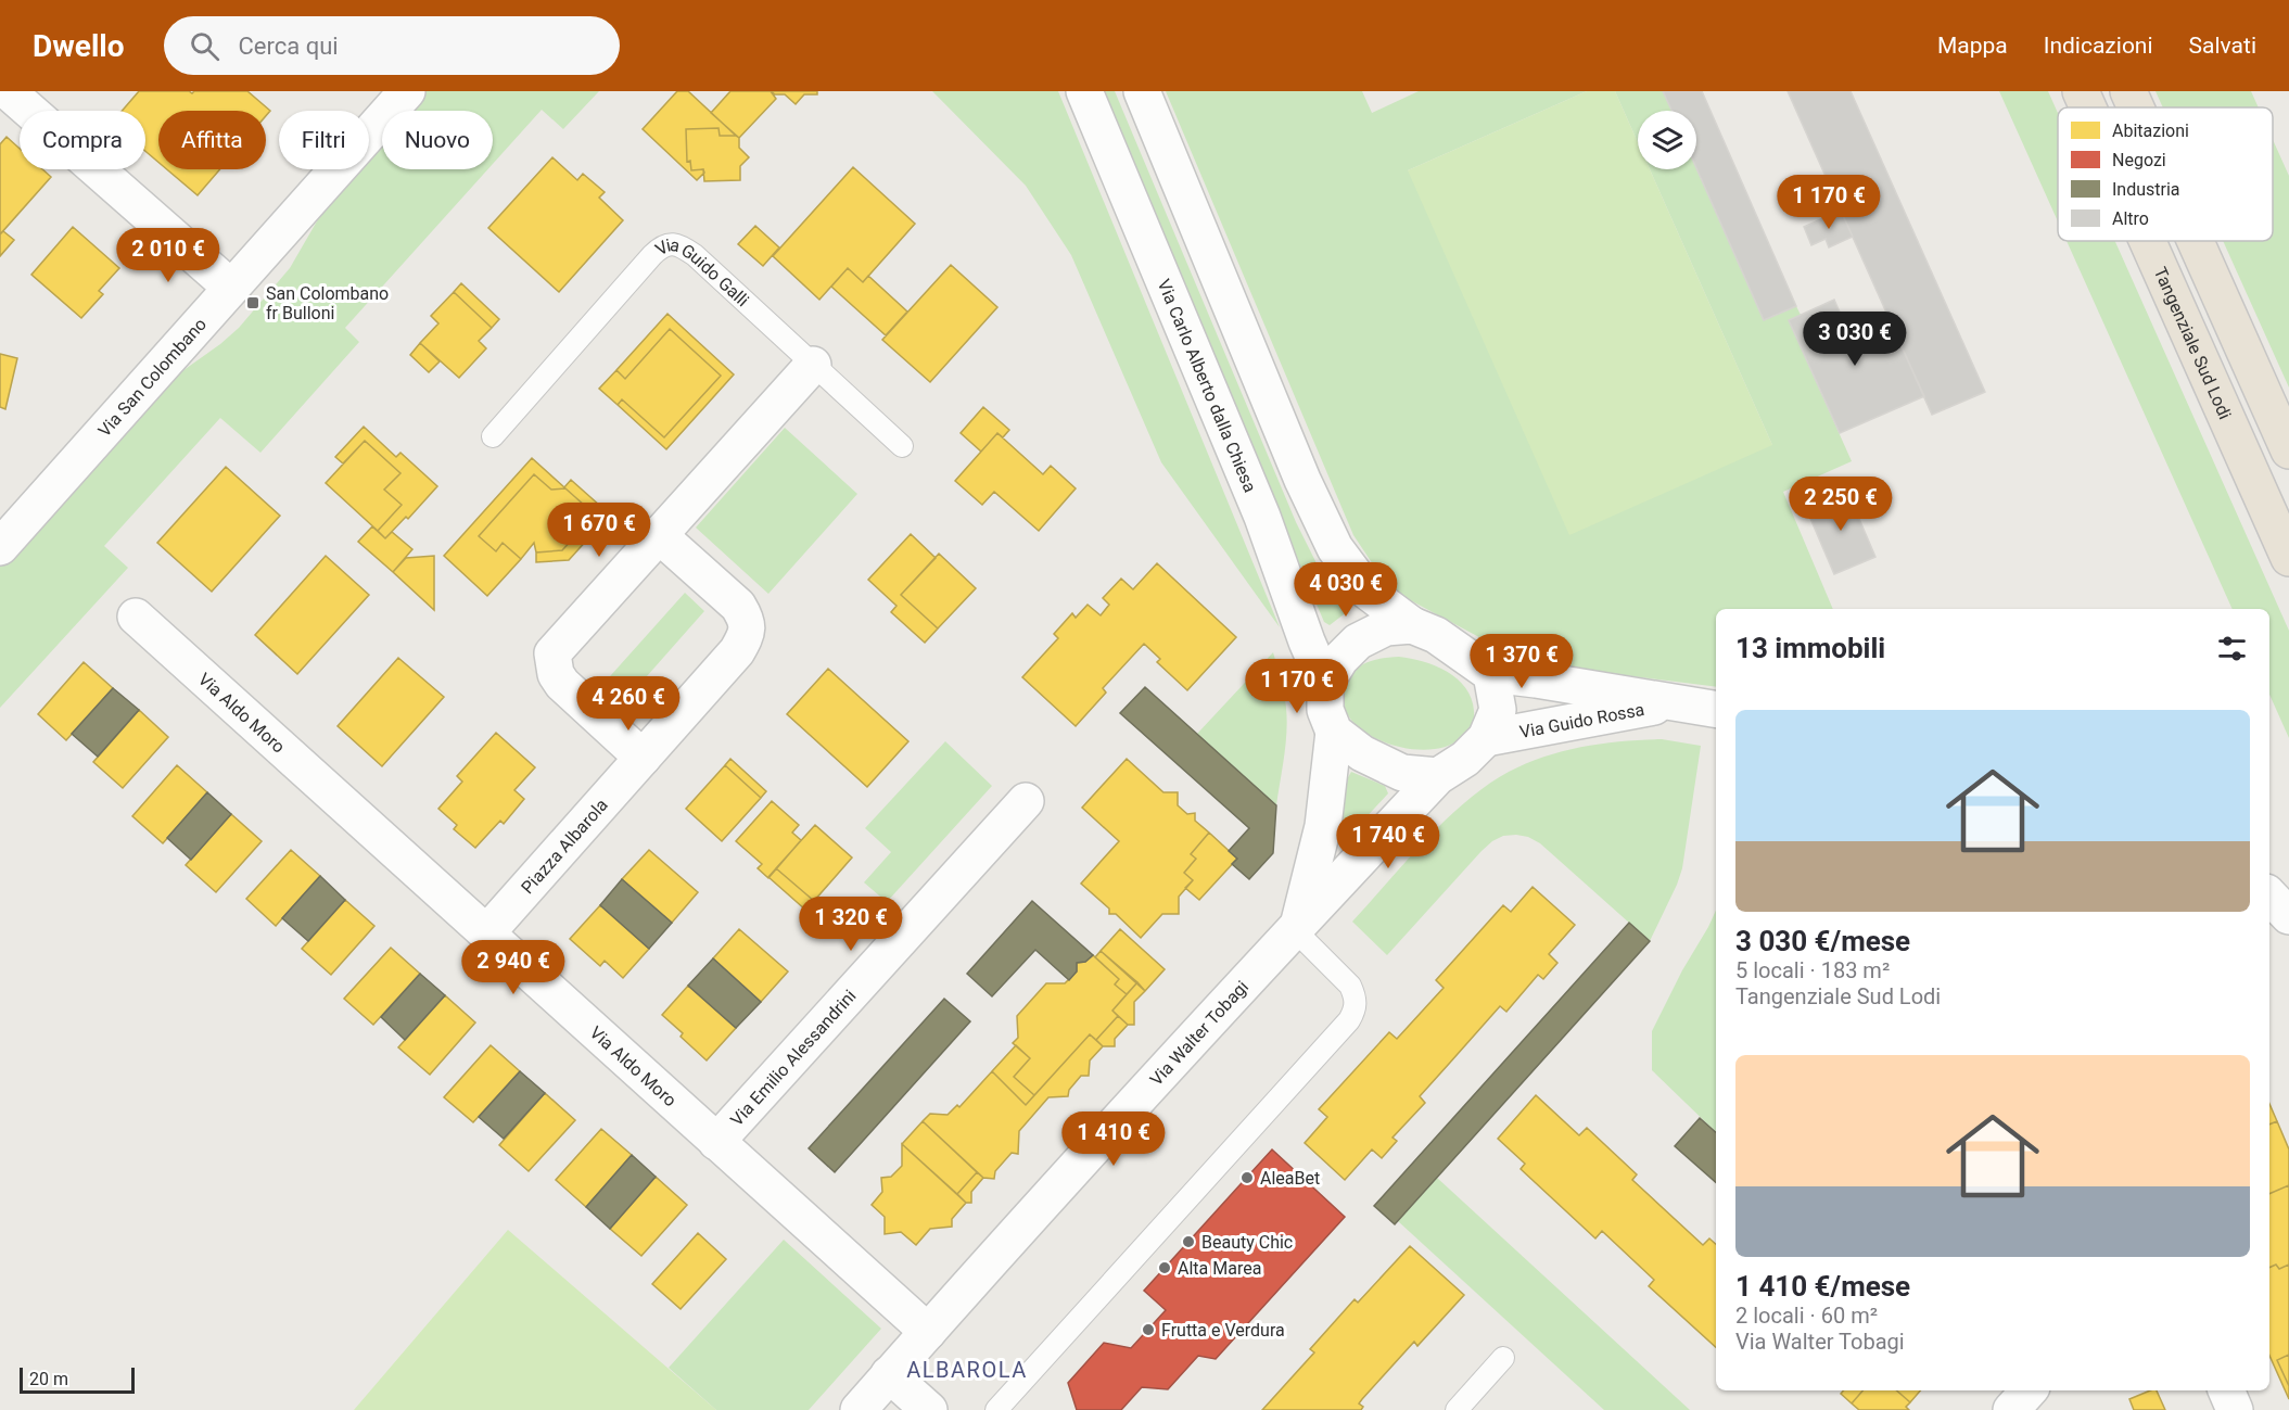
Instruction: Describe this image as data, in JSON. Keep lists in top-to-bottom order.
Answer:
{
  "streets": {
    "highway": ["Tangenziale Sud Lodi"],
    "street": [
      "Via San Colombano",
      "Via Carlo Alberto dalla Chiesa",
      "Via Aldo Moro",
      "Via Guido Rossa",
      "Piazza Albarola",
      "Via Walter Tobagi",
      "Via Emilio Alessandrini"
    ],
    "lane": ["Via Guido Galli"]
  },
  "crossings": [
    ["Via Carlo Alberto dalla Chiesa", "Via Guido Rossa"],
    ["Via Carlo Alberto dalla Chiesa", "Via Walter Tobagi"],
    ["Via Aldo Moro", "Piazza Albarola"],
    ["Via Aldo Moro", "Via Walter Tobagi"],
    ["Via Aldo Moro", "Via Emilio Alessandrini"],
    ["Via Guido Rossa", "Via Walter Tobagi"]
  ],
  "districts": ["ALBAROLA"],
  "places": {
    "transit": ["San Colombano fr Bulloni"],
    "other": [
      "AleaBet",
      "Beauty Chic",
      "Alta Marea",
      "Frutta e Verdura"
    ]
  },
  "legend": [
    "Abitazioni",
    "Negozi",
    "Industria",
    "Altro"
  ],
  "scale_bar": "20 m",
  "page": {
    "header": "Dwello",
    "search": "Cerca qui",
    "nav": ["Mappa", "Indicazioni", "Salvati"],
    "chip": [
      "Compra",
      "Affitta",
      "Filtri",
      "Nuovo"
    ],
    "price": [
      "1 170 €",
      "2 010 €",
      "3 030 €",
      "2 250 €",
      "1 670 €",
      "4 030 €",
      "1 370 €",
      "1 170 €",
      "4 260 €",
      "1 740 €",
      "1 320 €",
      "2 940 €",
      "1 410 €"
    ],
    "heading": "13 immobili",
    "list": [
      {
        "name": "3 030 €/mese",
        "note": "5 locali · 183 m² · Tangenziale Sud Lodi"
      },
      {
        "name": "1 410 €/mese",
        "note": "2 locali · 60 m² · Via Walter Tobagi"
      }
    ],
    "scale": "20 m"
  }
}
